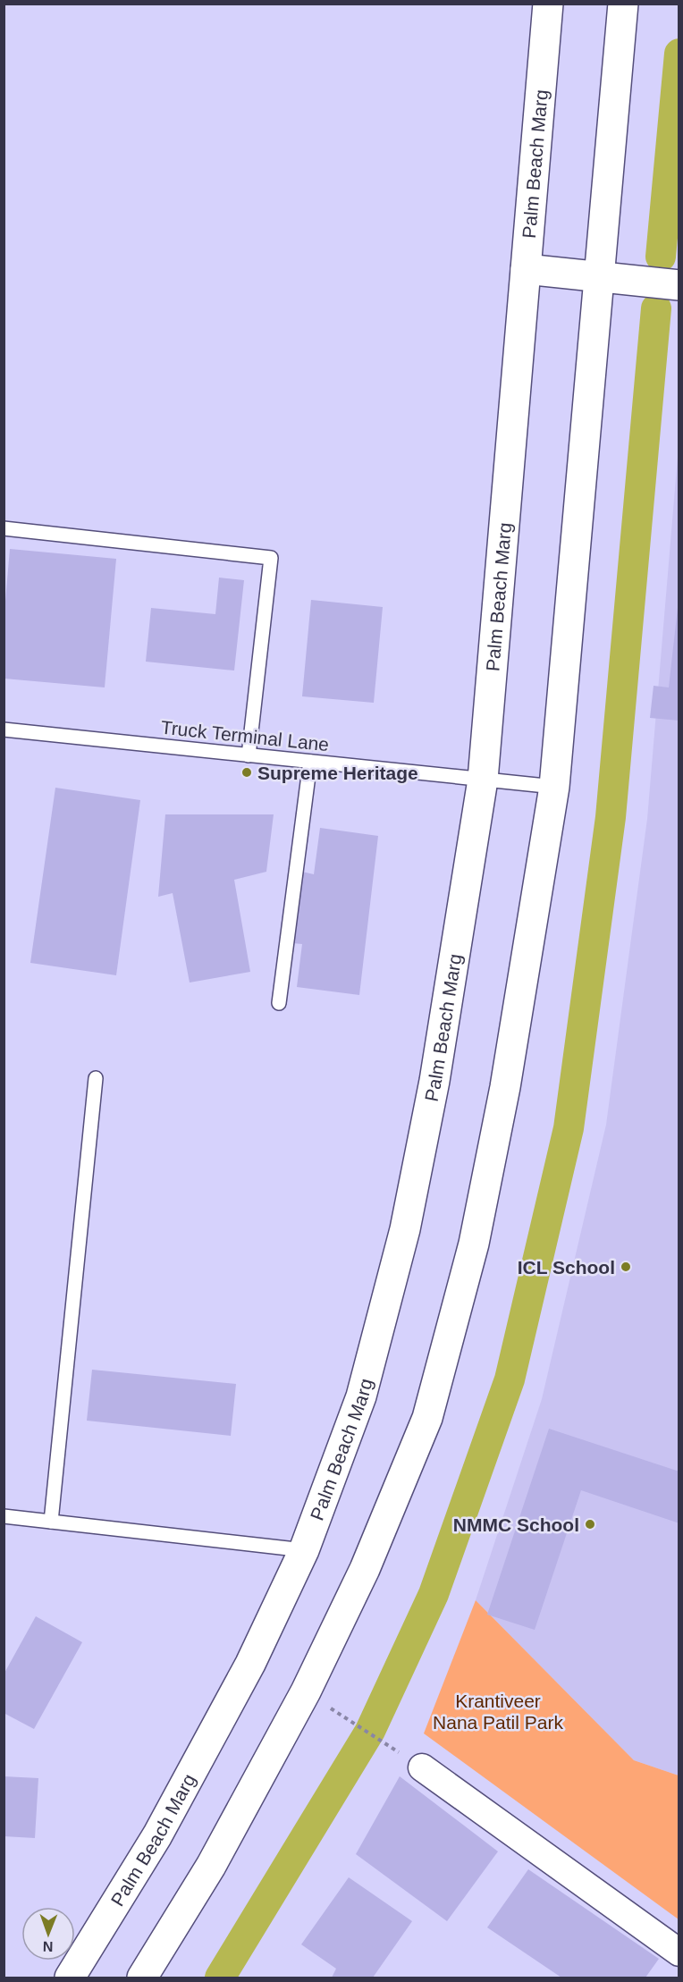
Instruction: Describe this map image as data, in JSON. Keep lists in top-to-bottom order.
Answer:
{
  "streets": {
    "main road": ["Palm Beach Marg"],
    "lane": ["Truck Terminal Lane"]
  },
  "crossings": [
    ["Palm Beach Marg", "Truck Terminal Lane"]
  ],
  "parks": ["Krantiveer Nana Patil Park"],
  "places": ["Supreme Heritage", "ICL School", "NMMC School"],
  "north": "bottom"
}
